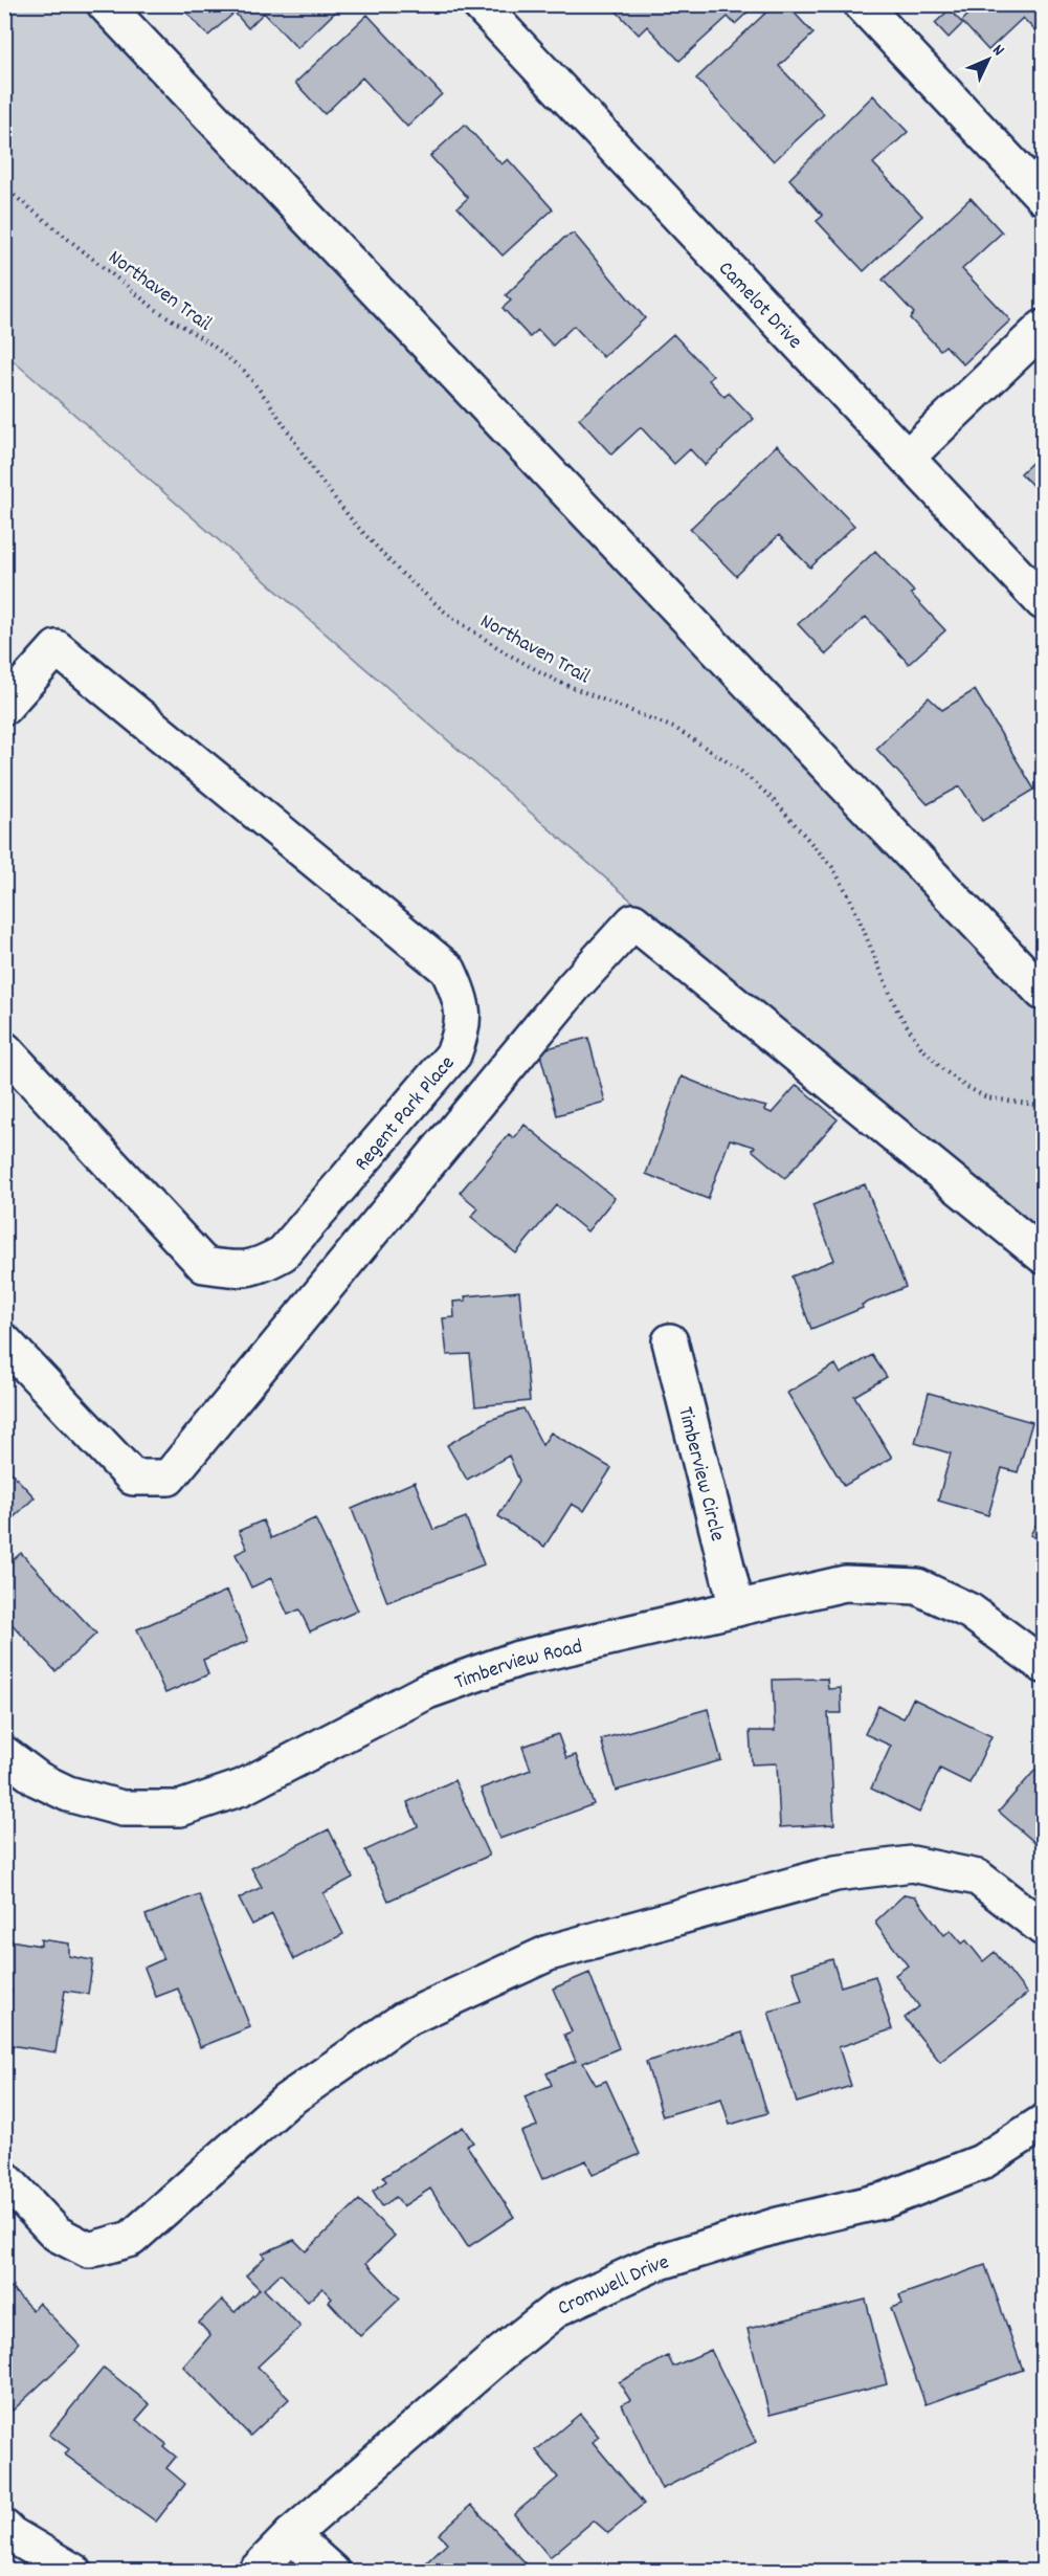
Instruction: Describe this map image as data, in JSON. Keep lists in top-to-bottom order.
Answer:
{
  "streets": {
    "street": [
      "Camelot Drive",
      "Regent Park Place",
      "Timberview Circle",
      "Timberview Road",
      "Cromwell Drive"
    ],
    "path": ["Northaven Trail"]
  },
  "crossings": [
    ["Timberview Circle", "Timberview Road"]
  ],
  "north": "top right"
}
